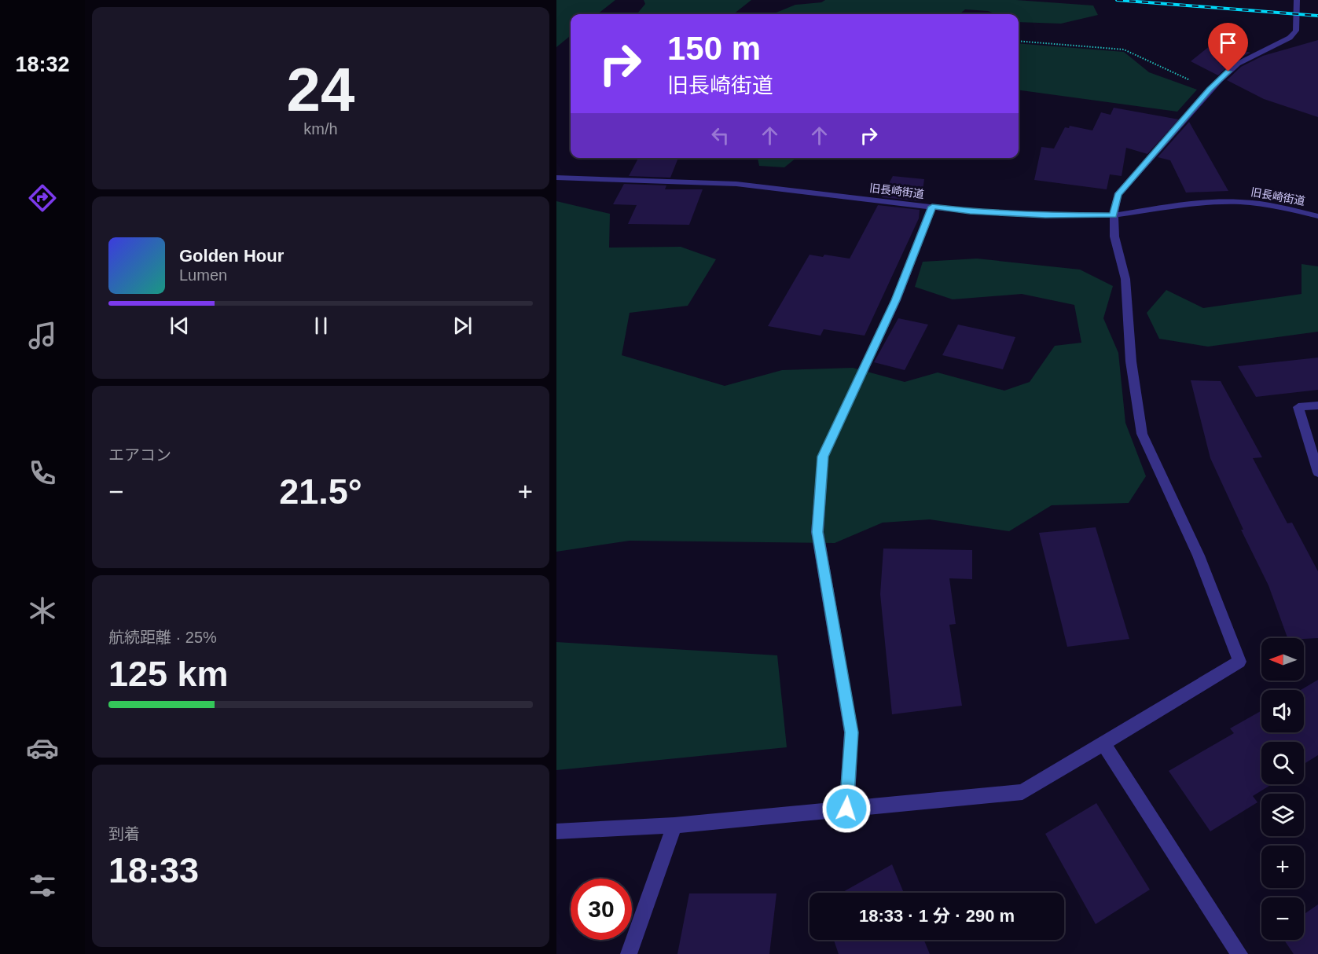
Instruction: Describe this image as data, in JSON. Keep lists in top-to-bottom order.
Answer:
{
  "streets": {
    "street": ["旧長崎街道"]
  },
  "north": "left",
  "page": {
    "tabs": "18:32",
    "tile": [
      ["24", "km/h"],
      "エアコン",
      ["航続距離 · 25%", "125 km"],
      ["到着", "18:33"]
    ],
    "turn": ["150 m", "旧長崎街道"],
    "song": ["Golden Hour", "Lumen"],
    "heat": ["−", "21.5°", "+"],
    "map_buttons": ["+", "−"],
    "limit": "30",
    "trip": "18:33 · 1 分 · 290 m"
  }
}
